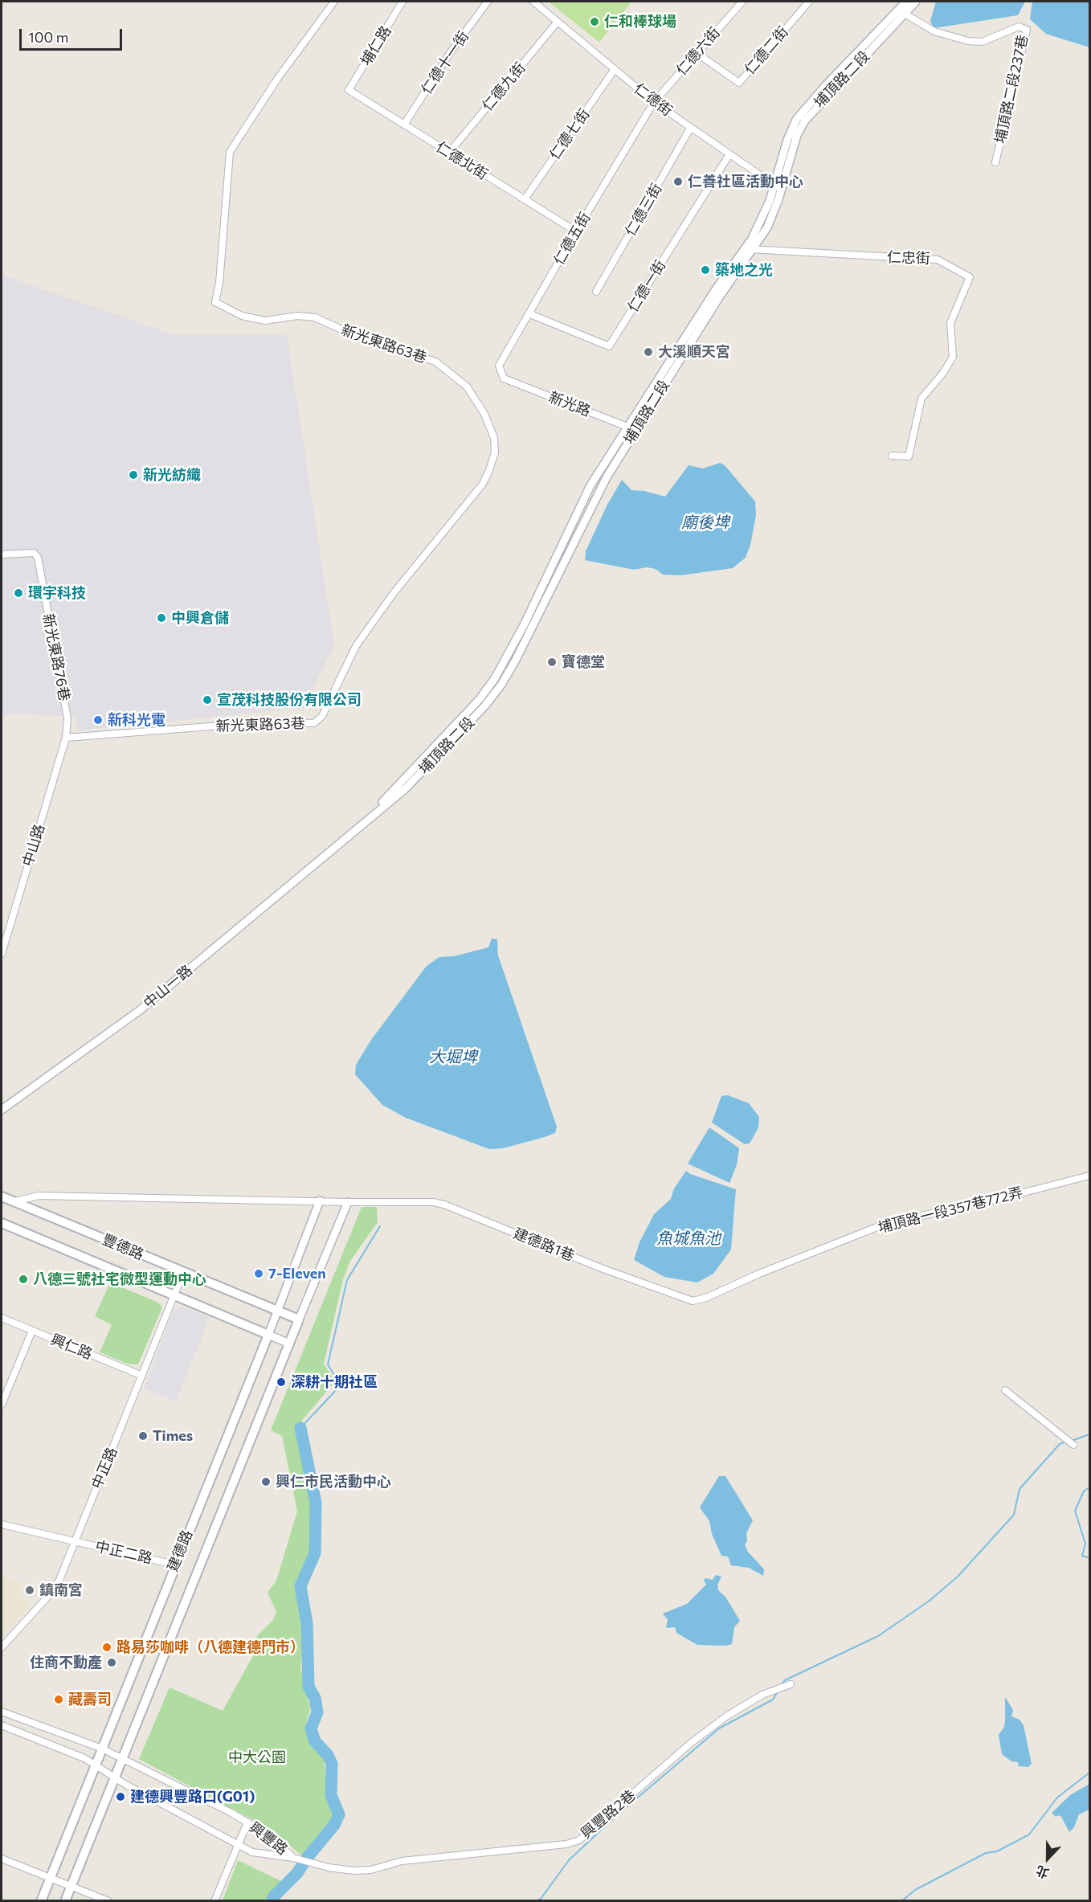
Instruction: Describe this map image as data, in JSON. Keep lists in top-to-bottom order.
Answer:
{
  "streets": {
    "main road": ["豐德路", "建德路"],
    "street": [
      "埔仁路",
      "仁德二街",
      "仁德六街",
      "仁德十一街",
      "埔頂路二段",
      "仁德九街",
      "埔頂路二段237巷",
      "仁德街",
      "仁德七街",
      "仁德北街",
      "仁德三街",
      "仁德五街",
      "仁忠街",
      "仁德一街",
      "新光東路63巷",
      "新光路",
      "新光東路76巷",
      "中山路",
      "中山一路",
      "埔頂路一段357巷772弄",
      "建德路1巷",
      "興仁路",
      "中正路",
      "中正二路",
      "興豐路2巷",
      "興豐路"
    ]
  },
  "crossings": [
    ["埔仁路", "仁德北街"],
    ["仁德二街", "仁德六街"],
    ["仁德六街", "仁德街"],
    ["仁德六街", "仁德五街"],
    ["仁德十一街", "仁德北街"],
    ["埔頂路二段", "埔頂路二段237巷"],
    ["埔頂路二段", "仁德街"],
    ["埔頂路二段", "仁忠街"],
    ["埔頂路二段", "新光路"],
    ["埔頂路二段", "中山一路"],
    ["仁德九街", "仁德街"],
    ["仁德九街", "仁德北街"],
    ["仁德街", "仁德七街"],
    ["仁德街", "仁德三街"],
    ["仁德街", "仁德五街"],
    ["仁德街", "仁德一街"],
    ["仁德七街", "仁德北街"],
    ["仁德北街", "仁德五街"],
    ["仁德五街", "仁德一街"],
    ["仁德五街", "新光路"],
    ["新光東路63巷", "新光東路76巷"],
    ["新光東路63巷", "中山路"],
    ["新光東路76巷", "中山路"],
    ["埔頂路一段357巷772弄", "建德路1巷"],
    ["建德路1巷", "豐德路"],
    ["建德路1巷", "建德路"],
    ["豐德路", "中正路"],
    ["豐德路", "建德路"],
    ["興仁路", "中正路"],
    ["中正路", "中正二路"],
    ["建德路", "中正二路"],
    ["建德路", "興豐路"],
    ["興豐路2巷", "興豐路"]
  ],
  "water": ["廟後埤", "大堀埤", "魚城魚池"],
  "parks": ["中大公園"],
  "places": [
    "仁和棒球場",
    "仁善社區活動中心",
    "築地之光",
    "大溪順天宮",
    "新光紡織",
    "環宇科技",
    "中興倉儲",
    "寶德堂",
    "宣茂科技股份有限公司",
    "新科光電",
    "7-Eleven",
    "八德三號社宅微型運動中心",
    "深耕十期社區",
    "Times",
    "興仁市民活動中心",
    "鎮南宮",
    "路易莎咖啡（八德建德門市）",
    "住商不動產",
    "藏壽司",
    "建德興豐路口(G01)"
  ],
  "scale_bar": "100 m",
  "north": "bottom"
}
